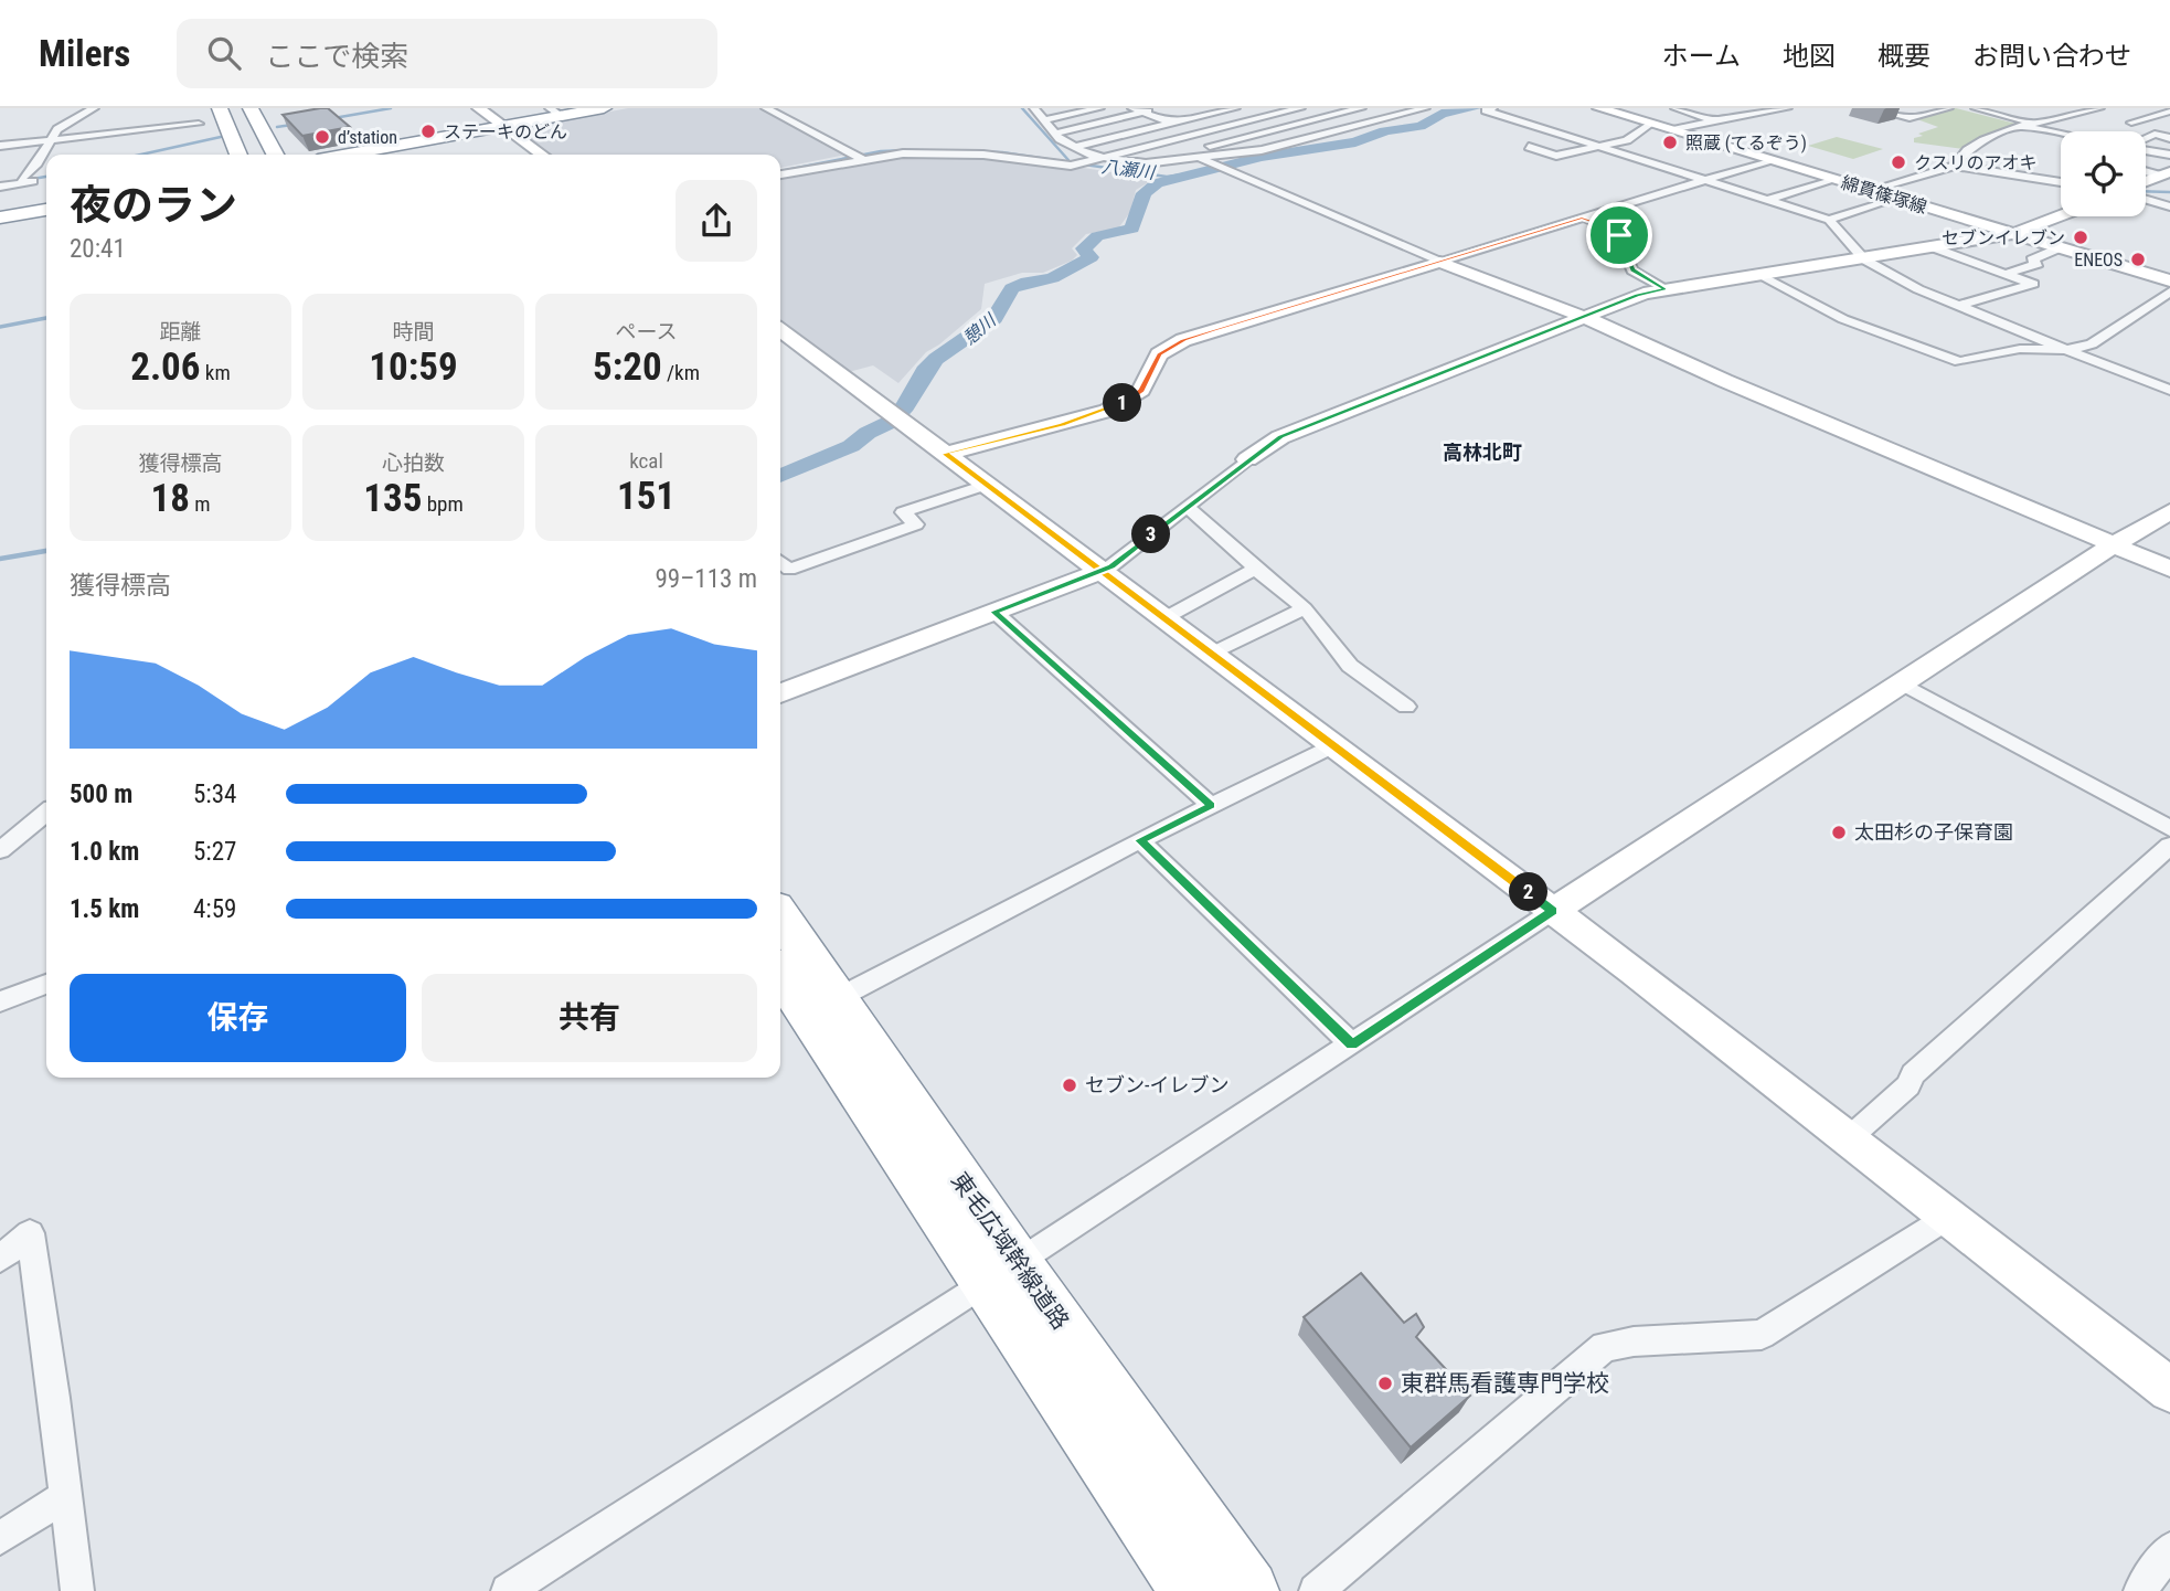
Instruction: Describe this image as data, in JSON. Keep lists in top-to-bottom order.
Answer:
{
  "streets": {
    "highway": ["東毛広域幹線道路"],
    "street": ["綿貫篠塚線"]
  },
  "districts": ["高林北町"],
  "water": ["八瀬川", "憩川"],
  "places": [
    "ステーキのどん",
    "d’station",
    "照蔵 (てるぞう)",
    "クスリのアオキ",
    "セブンイレブン",
    "ENEOS",
    "太田杉の子保育園",
    "セブン-イレブン",
    "東群馬看護専門学校"
  ],
  "page": {
    "header": "Milers",
    "search": "ここで検索",
    "nav": [
      "ホーム",
      "地図",
      "概要",
      "お問い合わせ"
    ],
    "heading": ["夜のラン", "20:41"],
    "stats": [
      ["距離", "2.06 km"],
      ["時間", "10:59"],
      ["ペース", "5:20 /km"],
      ["獲得標高", "18 m"],
      ["心拍数", "135 bpm"],
      ["kcal", "151"]
    ],
    "pins": ["1", "3", "2"],
    "chart": ["獲得標高", "99–113 m"],
    "list": [
      {
        "name": "500 m",
        "note": "5:34"
      },
      {
        "name": "1.0 km",
        "note": "5:27"
      },
      {
        "name": "1.5 km",
        "note": "4:59"
      }
    ],
    "buttons": ["保存", "共有"]
  }
}
